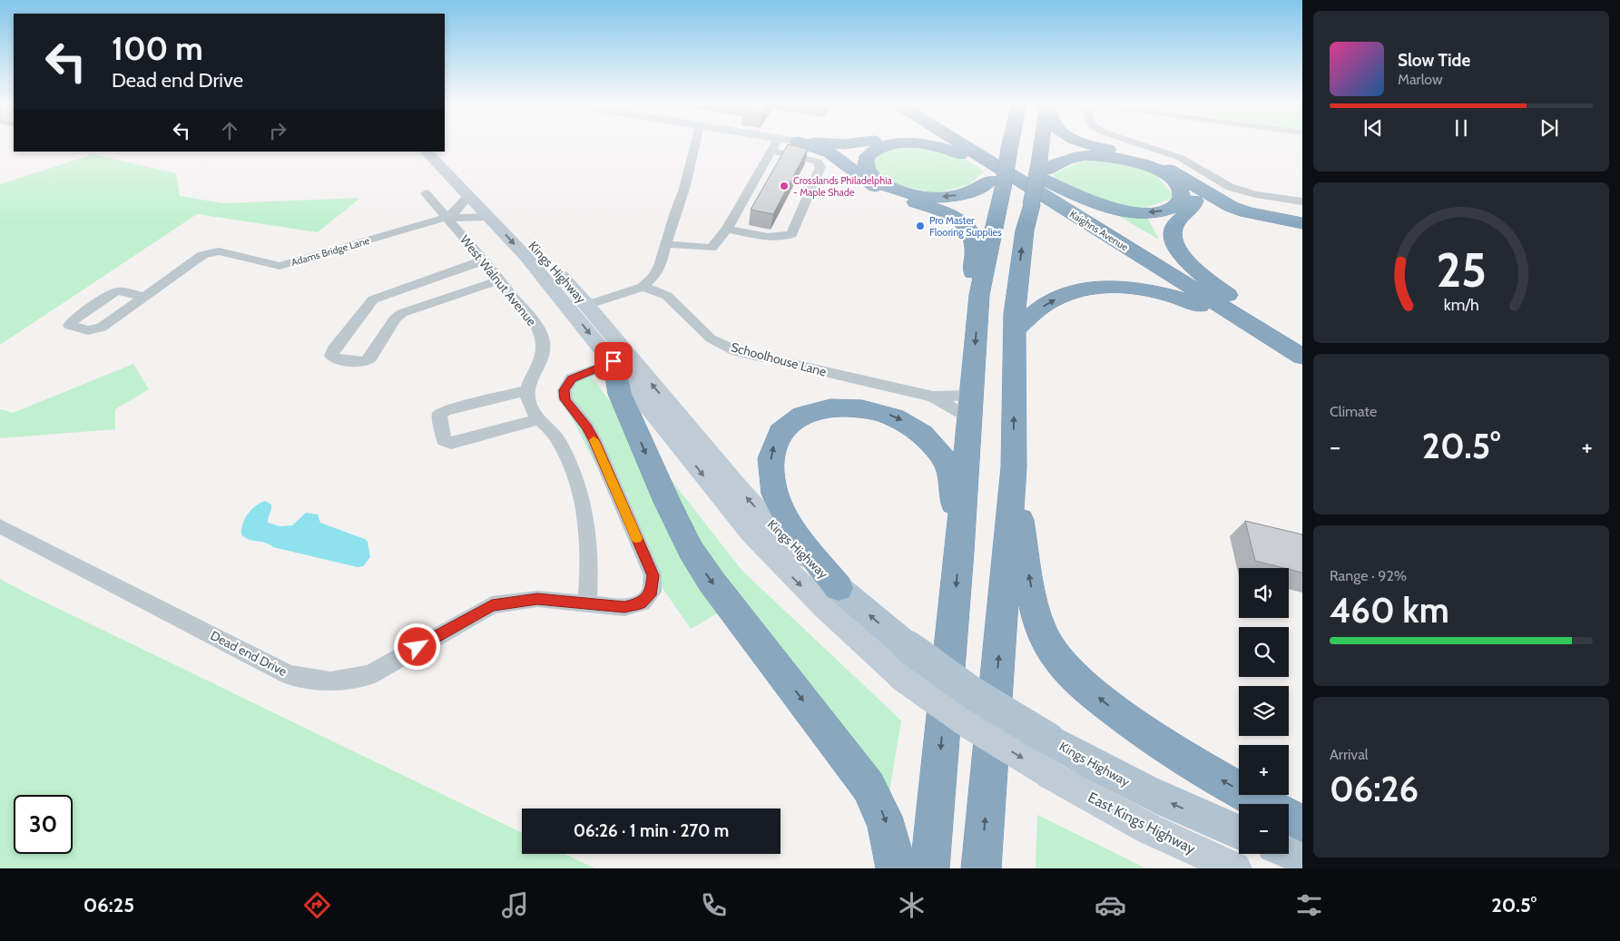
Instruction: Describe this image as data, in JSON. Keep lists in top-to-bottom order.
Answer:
{
  "streets": {
    "highway": ["Kaighns Avenue"],
    "main road": ["Kings Highway", "East Kings Highway"],
    "street": [
      "Adams Bridge Lane",
      "West Walnut Avenue",
      "Schoolhouse Lane",
      "Dead end Drive"
    ]
  },
  "crossings": [
    ["Adams Bridge Lane", "Kings Highway"],
    ["Adams Bridge Lane", "West Walnut Avenue"],
    ["Kings Highway", "Dead end Drive"],
    ["Kings Highway", "East Kings Highway"]
  ],
  "places": ["Crosslands Philadelphia - Maple Shade", "Pro Master Flooring Supplies"],
  "page": {
    "turn": ["100 m", "Dead end Drive"],
    "song": ["Slow Tide", "Marlow"],
    "tile": [
      "Climate",
      ["Range · 92%", "460 km"],
      ["Arrival", "06:26"]
    ],
    "heat": ["−", "20.5°", "+"],
    "map_buttons": ["+", "−"],
    "limit": "30",
    "trip": "06:26 · 1 min · 270 m",
    "tabs": ["06:25", "20.5°"],
    "gauge": ["25", "km/h"]
  }
}
